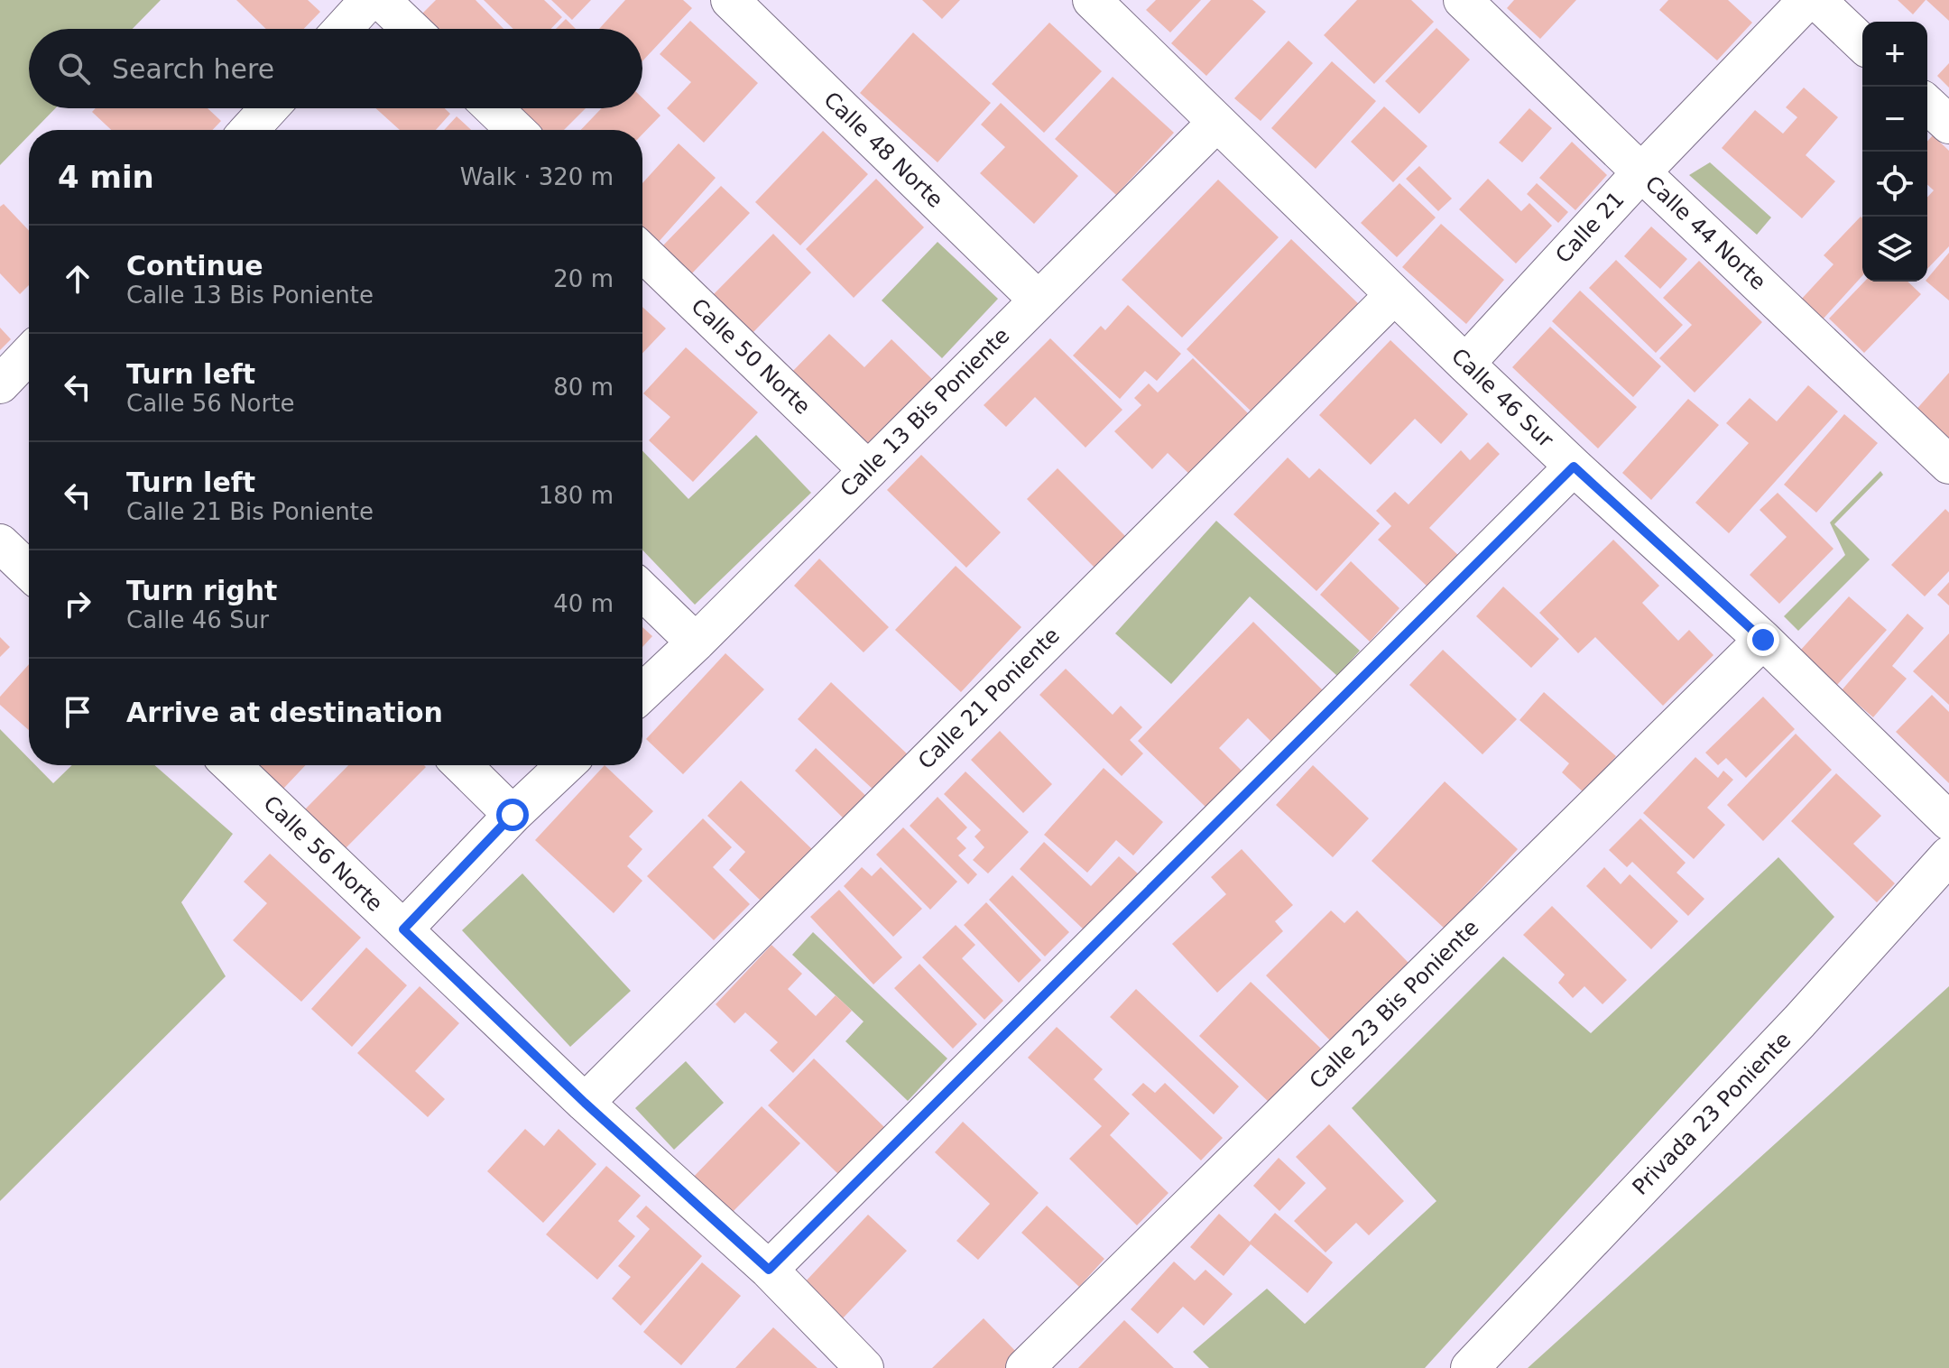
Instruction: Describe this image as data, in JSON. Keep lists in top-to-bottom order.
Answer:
{
  "streets": {
    "street": [
      "Calle 48 Norte",
      "Calle 21",
      "Calle 44 Norte",
      "Calle 50 Norte",
      "Calle 46 Sur",
      "Calle 13 Bis Poniente",
      "Calle 21 Poniente",
      "Calle 56 Norte",
      "Calle 23 Bis Poniente",
      "Privada 23 Poniente"
    ]
  },
  "crossings": [
    ["Calle 48 Norte", "Calle 13 Bis Poniente"],
    ["Calle 21", "Calle 44 Norte"],
    ["Calle 21", "Calle 46 Sur"],
    ["Calle 50 Norte", "Calle 13 Bis Poniente"],
    ["Calle 46 Sur", "Calle 13 Bis Poniente"],
    ["Calle 46 Sur", "Calle 21 Poniente"],
    ["Calle 46 Sur", "Calle 23 Bis Poniente"],
    ["Calle 21 Poniente", "Calle 56 Norte"]
  ],
  "page": {
    "map_buttons": ["+", "−"],
    "search": "Search here",
    "heading": ["4 min", "Walk · 320 m"],
    "list": [
      ["Continue", "Calle 13 Bis Poniente", "20 m"],
      ["Turn left", "Calle 56 Norte", "80 m"],
      ["Turn left", "Calle 21 Bis Poniente", "180 m"],
      ["Turn right", "Calle 46 Sur", "40 m"],
      "Arrive at destination"
    ]
  }
}
